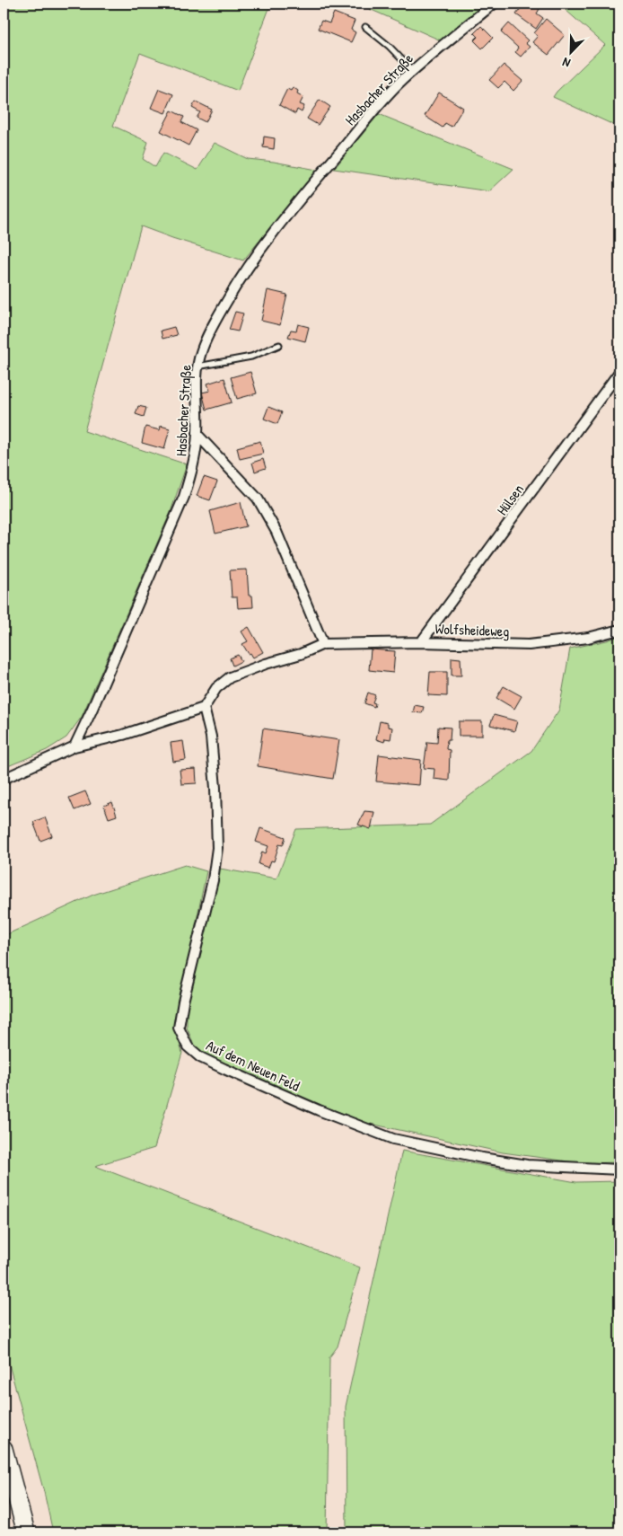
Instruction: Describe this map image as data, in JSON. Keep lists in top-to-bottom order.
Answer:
{
  "streets": {
    "street": [
      "Hasbacher Straße",
      "Hülsen",
      "Wolfsheideweg",
      "Auf dem Neuen Feld"
    ]
  },
  "crossings": [
    ["Hülsen", "Wolfsheideweg"],
    ["Wolfsheideweg", "Auf dem Neuen Feld"]
  ],
  "north": "bottom left"
}
